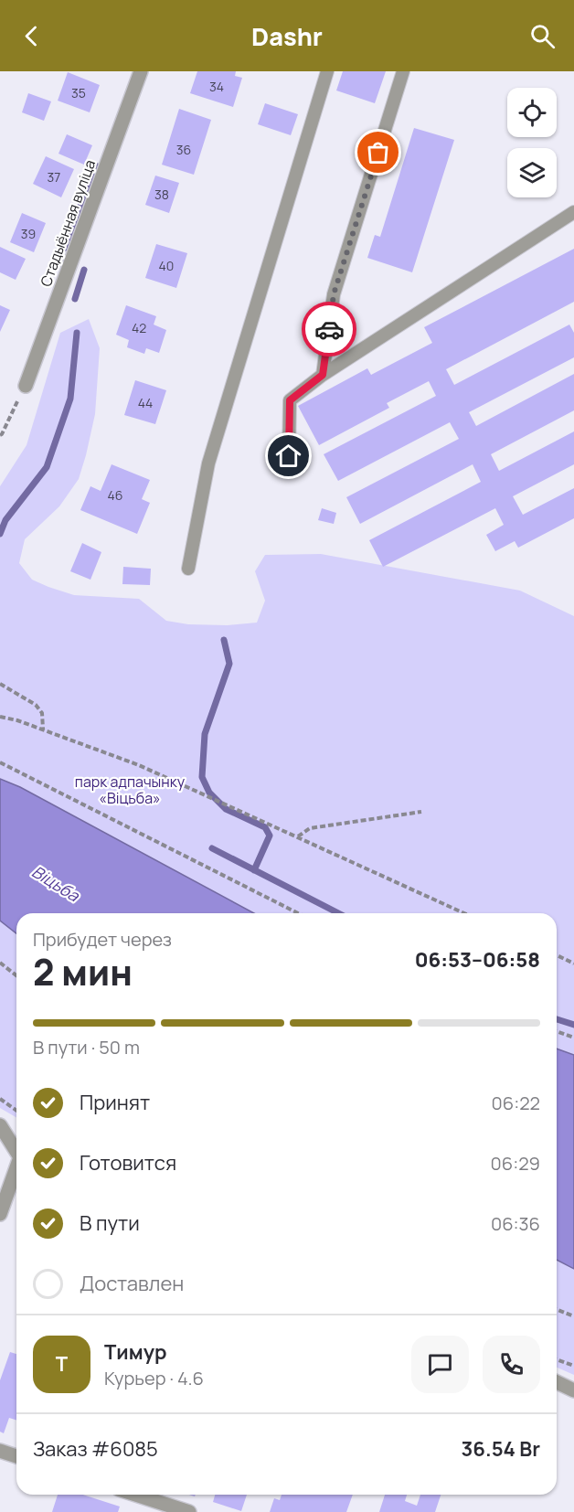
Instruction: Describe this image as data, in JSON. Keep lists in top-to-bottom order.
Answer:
{
  "streets": {
    "street": ["Стадыённая вуліца"]
  },
  "water": ["Віцьба"],
  "parks": ["парк адпачынку «Віцьба»"],
  "house_numbers": [
    "34",
    "35",
    "36",
    "37",
    "38",
    "39",
    "40",
    "42",
    "44",
    "46"
  ],
  "page": {
    "header": "Dashr",
    "heading": ["2 мин", "Прибудет через", "06:53–06:58"],
    "panel": [
      "Тимур",
      "Курьер · 4.6",
      "Заказ #6085",
      "36.54 Br"
    ],
    "bar": "В пути · 50 m",
    "list": [
      ["Принят", "06:22"],
      ["Готовится", "06:29"],
      ["В пути", "06:36"],
      "Доставлен"
    ],
    "round": "Т"
  }
}
